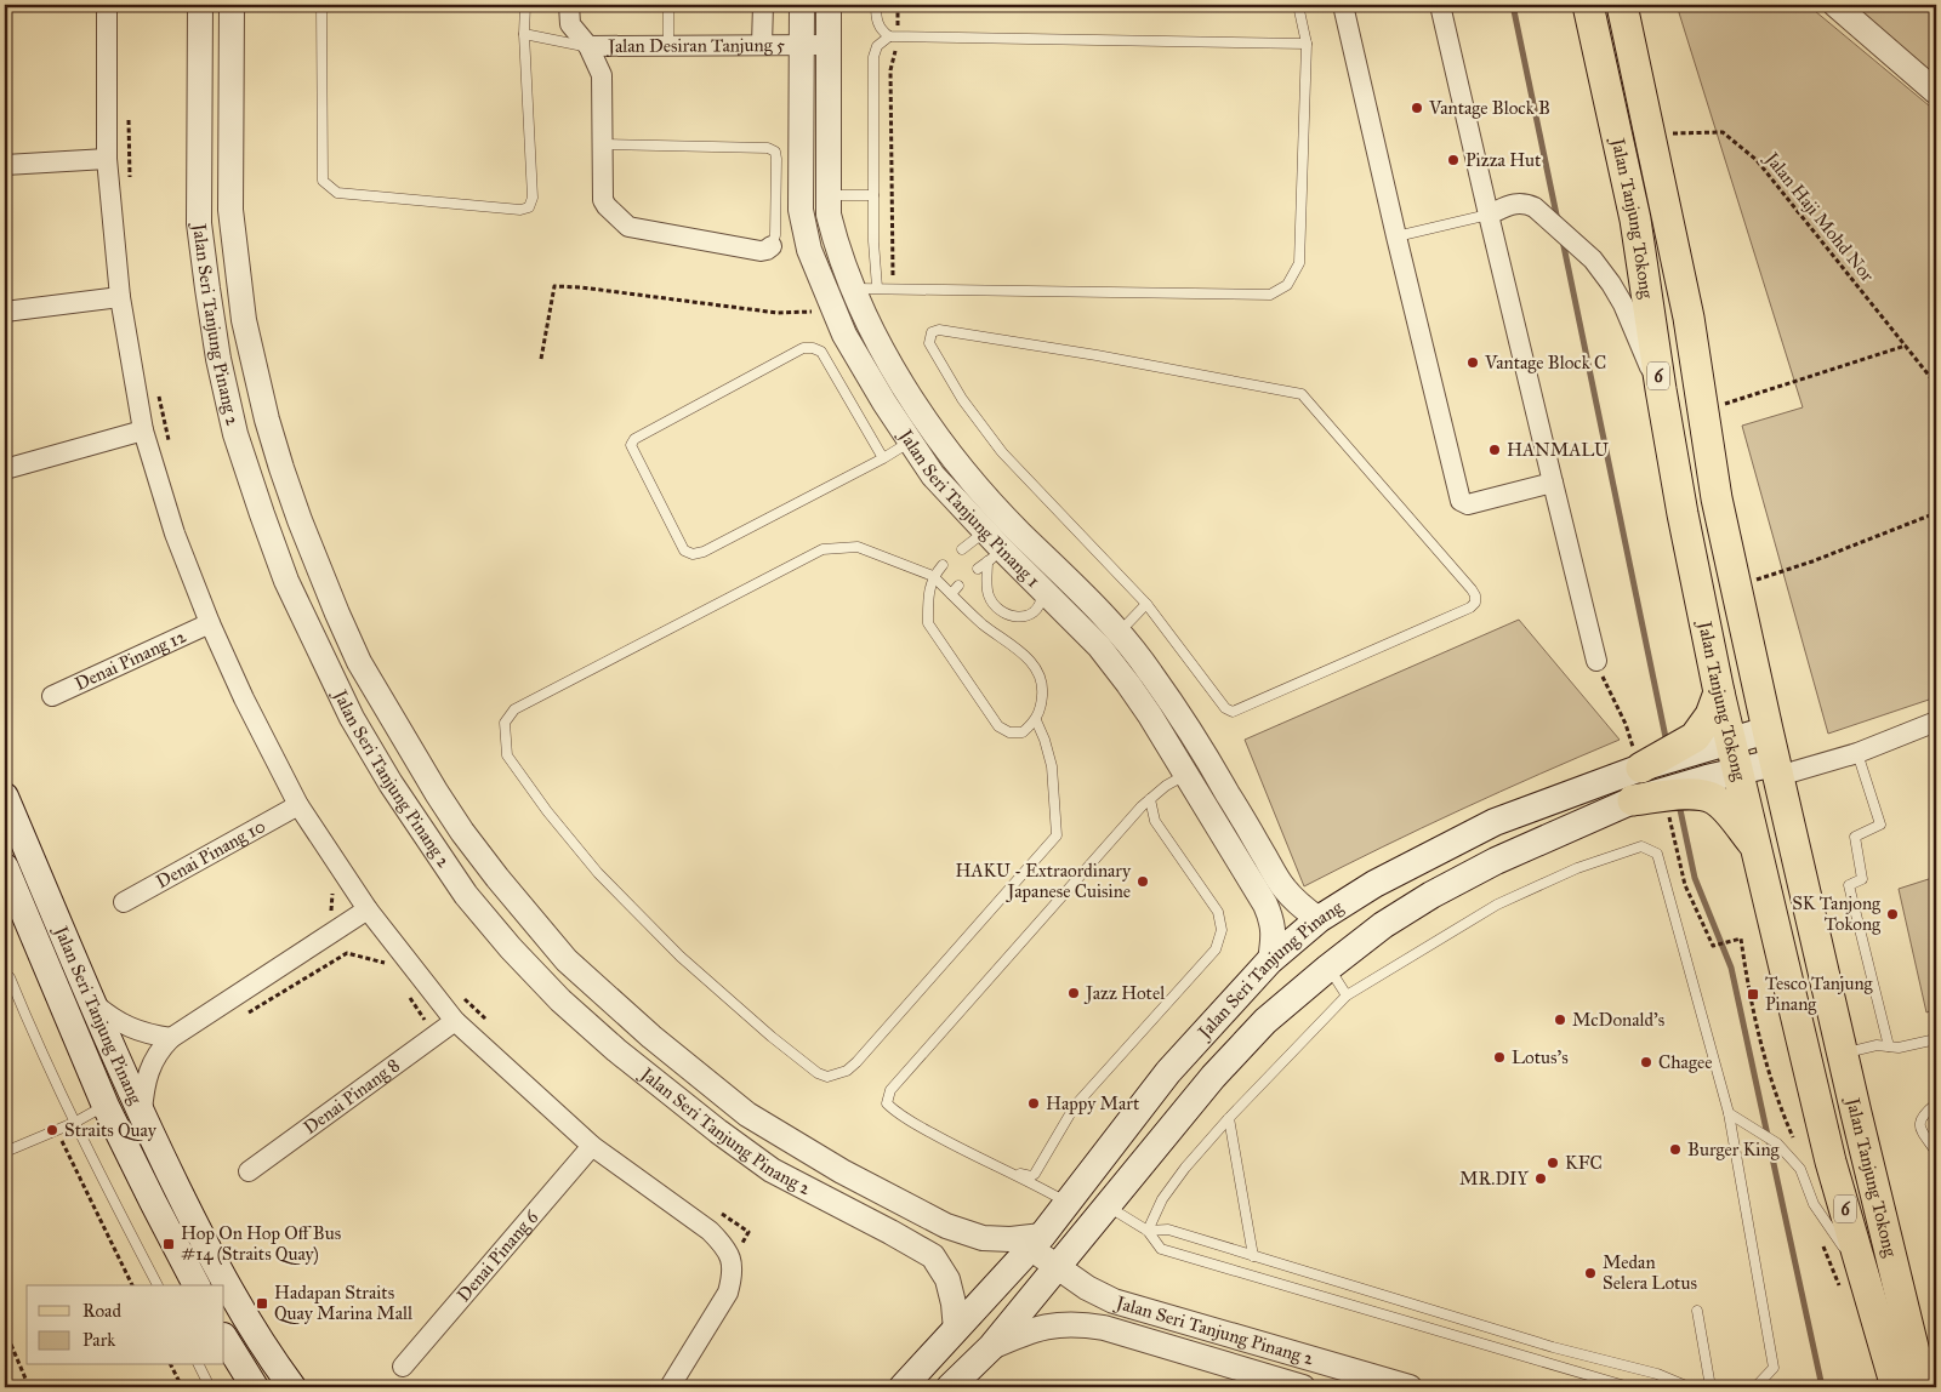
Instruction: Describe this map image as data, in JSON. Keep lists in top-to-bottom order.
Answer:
{
  "streets": {
    "main road": ["Jalan Tanjung Tokong", "6", "Jalan Seri Tanjung Pinang"],
    "street": [
      "Jalan Desiran Tanjung 5",
      "Jalan Seri Tanjung Pinang 2",
      "Jalan Seri Tanjung Pinang 1",
      "Denai Pinang 12",
      "Denai Pinang 10",
      "Denai Pinang 8",
      "Denai Pinang 6"
    ],
    "path": ["Jalan Haji Mohd Nor"]
  },
  "crossings": [
    ["Jalan Desiran Tanjung 5", "Jalan Seri Tanjung Pinang 1"],
    ["Jalan Haji Mohd Nor", "Jalan Tanjung Tokong"],
    ["Jalan Seri Tanjung Pinang 2", "Jalan Seri Tanjung Pinang"],
    ["Jalan Seri Tanjung Pinang 1", "Jalan Seri Tanjung Pinang"]
  ],
  "places": {
    "other": [
      "Vantage Block B",
      "Pizza Hut",
      "Vantage Block C",
      "HANMALU",
      "HAKU - Extraordinary Japanese Cuisine",
      "SK Tanjong Tokong",
      "Jazz Hotel",
      "McDonald's",
      "Lotus's",
      "Chagee",
      "Happy Mart",
      "Straits Quay",
      "Burger King",
      "KFC",
      "MR.DIY",
      "Medan Selera Lotus"
    ],
    "transit": ["Tesco Tanjung Pinang", "Hop On Hop Off Bus #14 (Straits Quay)", "Hadapan Straits Quay Marina Mall"]
  },
  "legend": ["Road", "Park"]
}
